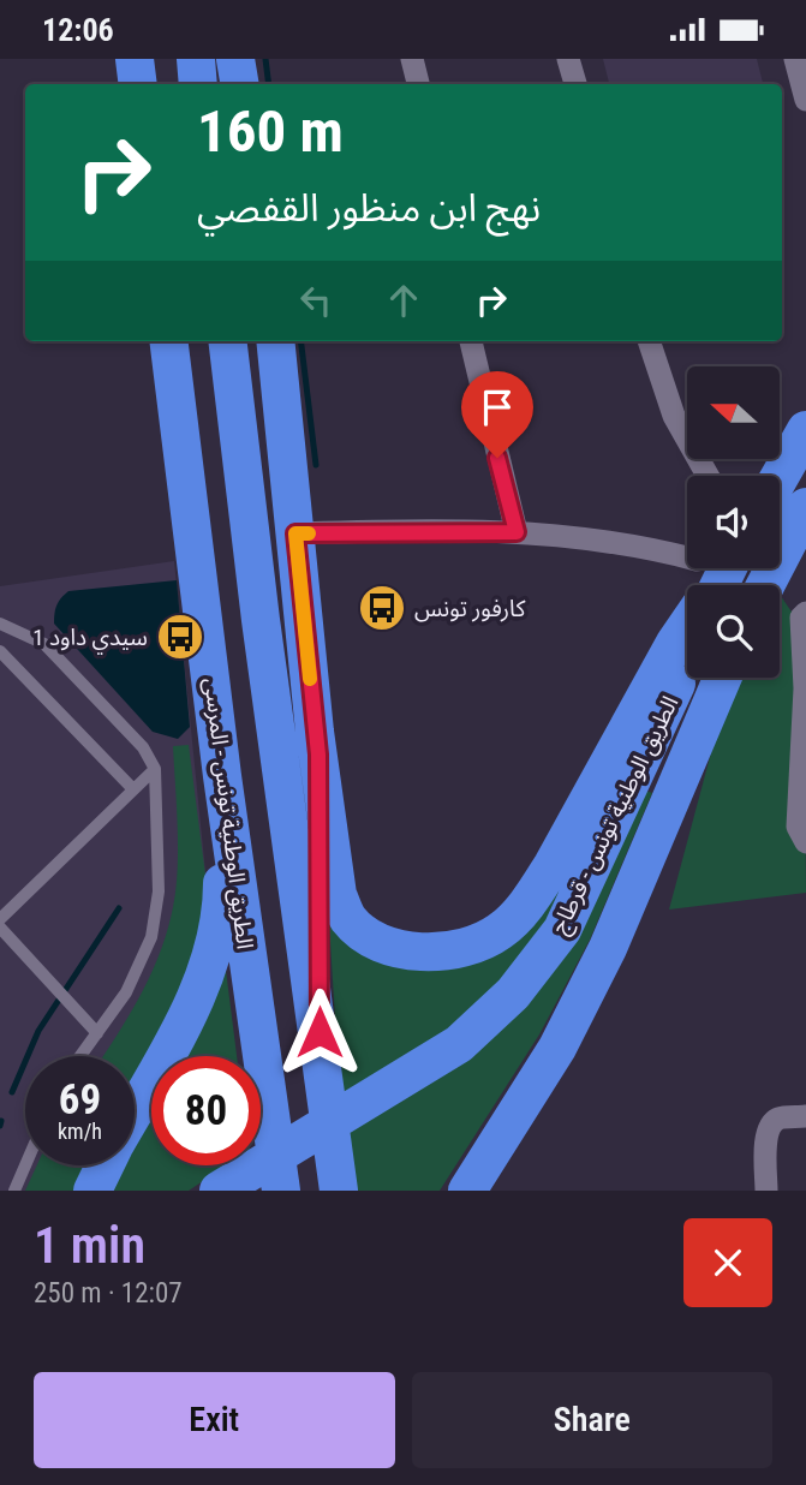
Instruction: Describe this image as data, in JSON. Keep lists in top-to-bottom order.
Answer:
{
  "streets": {
    "highway": ["الطريق الوطنية تونس - المرسى", "الطريق الوطنية تونس - قرطاج"]
  },
  "places": {
    "bus stop": ["كارفور تونس", "سيدي داود 1"]
  },
  "north": "left",
  "page": {
    "status": "12:06",
    "turn": ["160 m", "نهج ابن منظور القفصي"],
    "speed": "69 km/h",
    "limit": "80",
    "heading": ["1 min", "250 m · 12:07"],
    "buttons": ["Exit", "Share"]
  }
}
